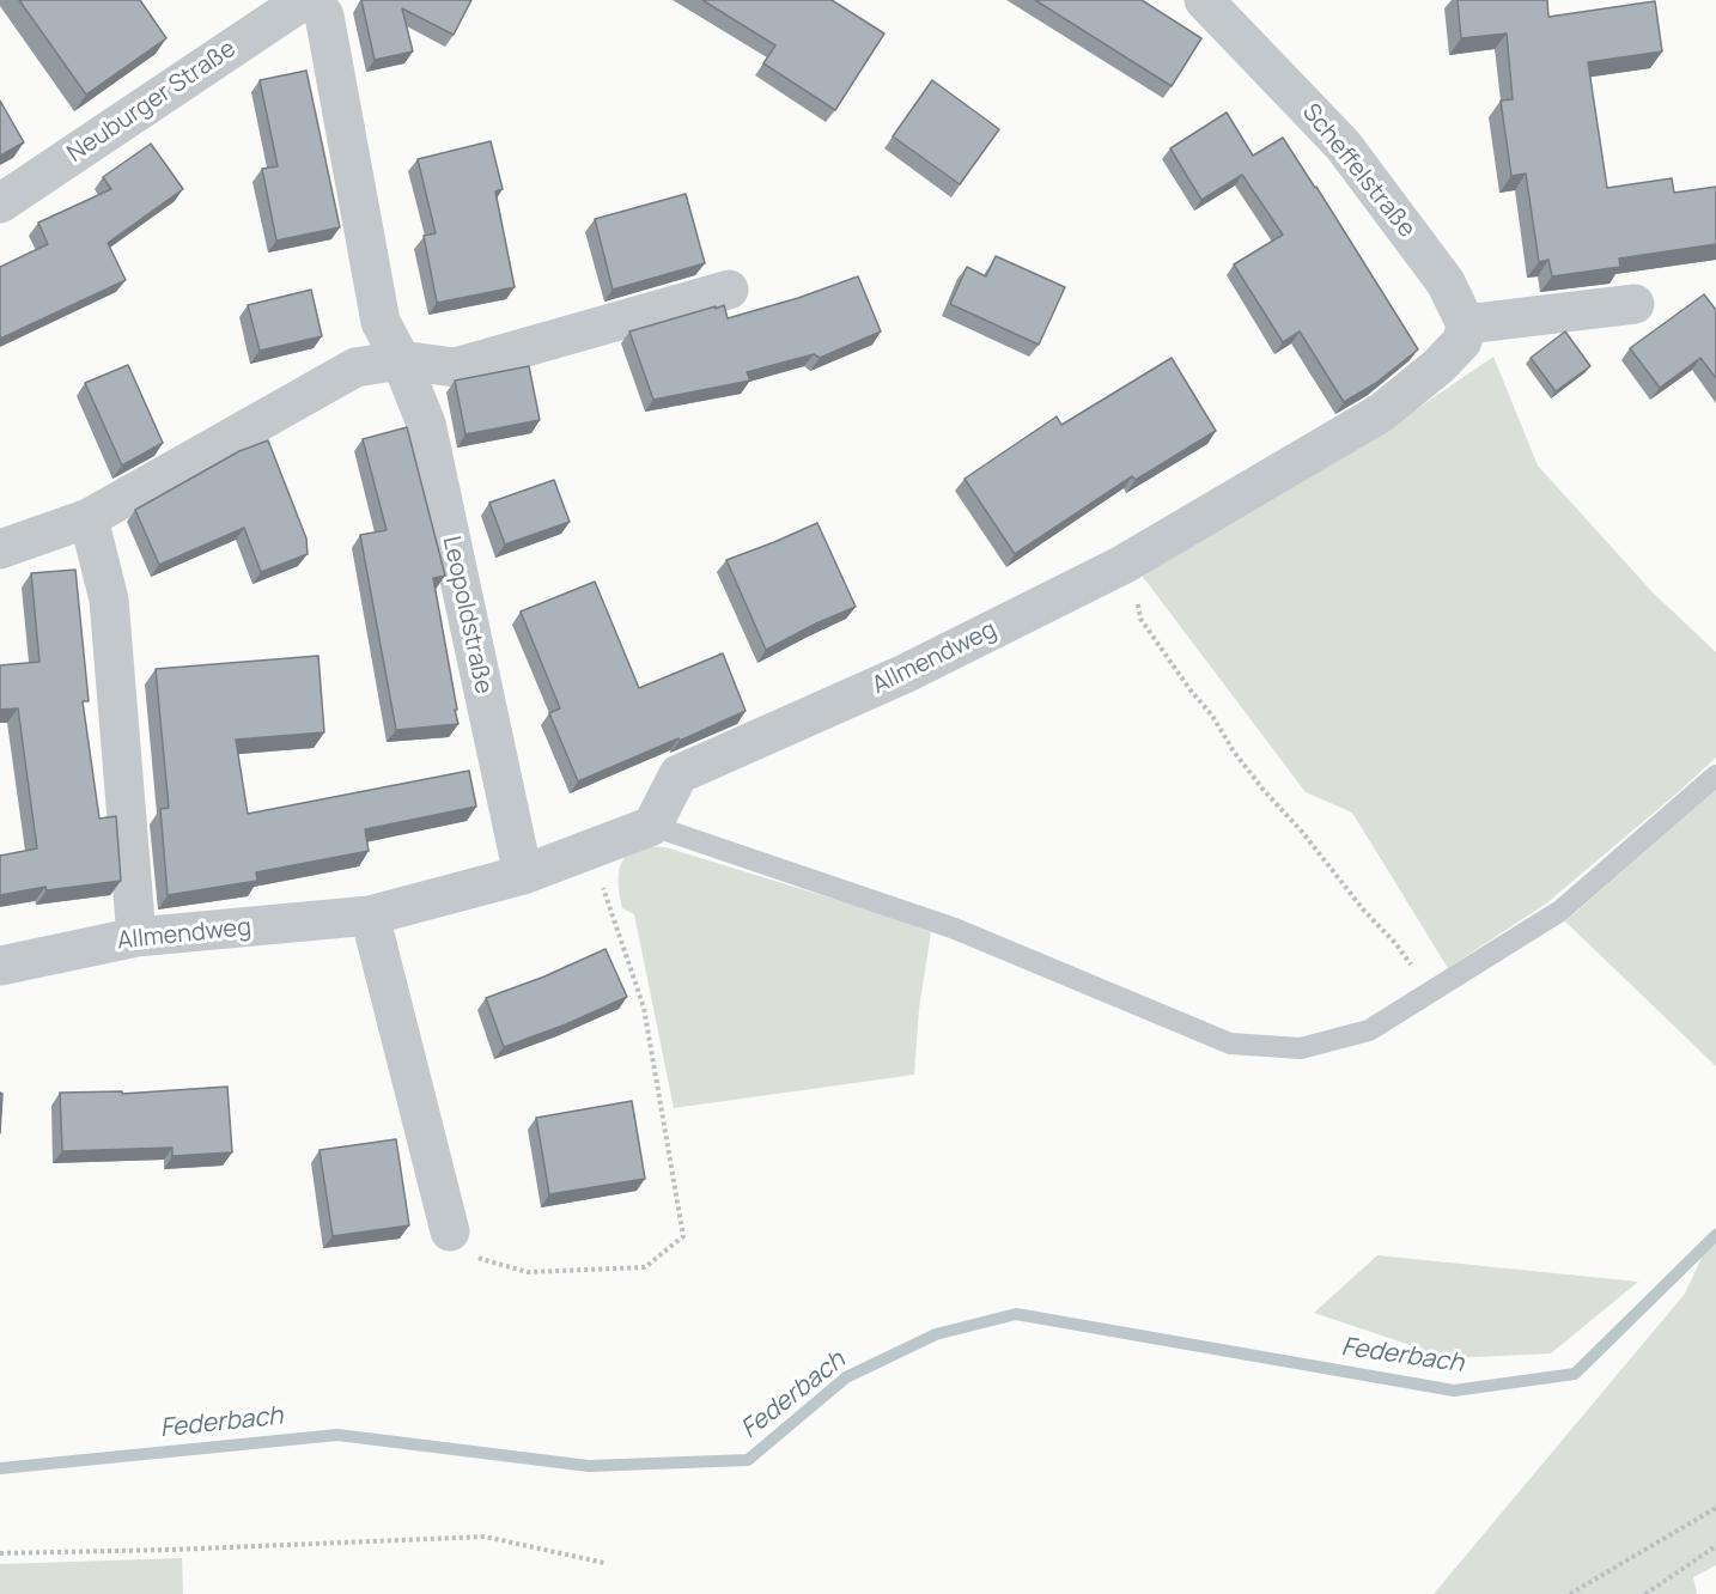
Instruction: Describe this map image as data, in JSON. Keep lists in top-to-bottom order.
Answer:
{
  "streets": {
    "street": [
      "Neuburger Straße",
      "Scheffelstraße",
      "Leopoldstraße",
      "Allmendweg"
    ]
  },
  "crossings": [
    ["Scheffelstraße", "Allmendweg"],
    ["Leopoldstraße", "Allmendweg"]
  ],
  "water": ["Federbach"]
}
